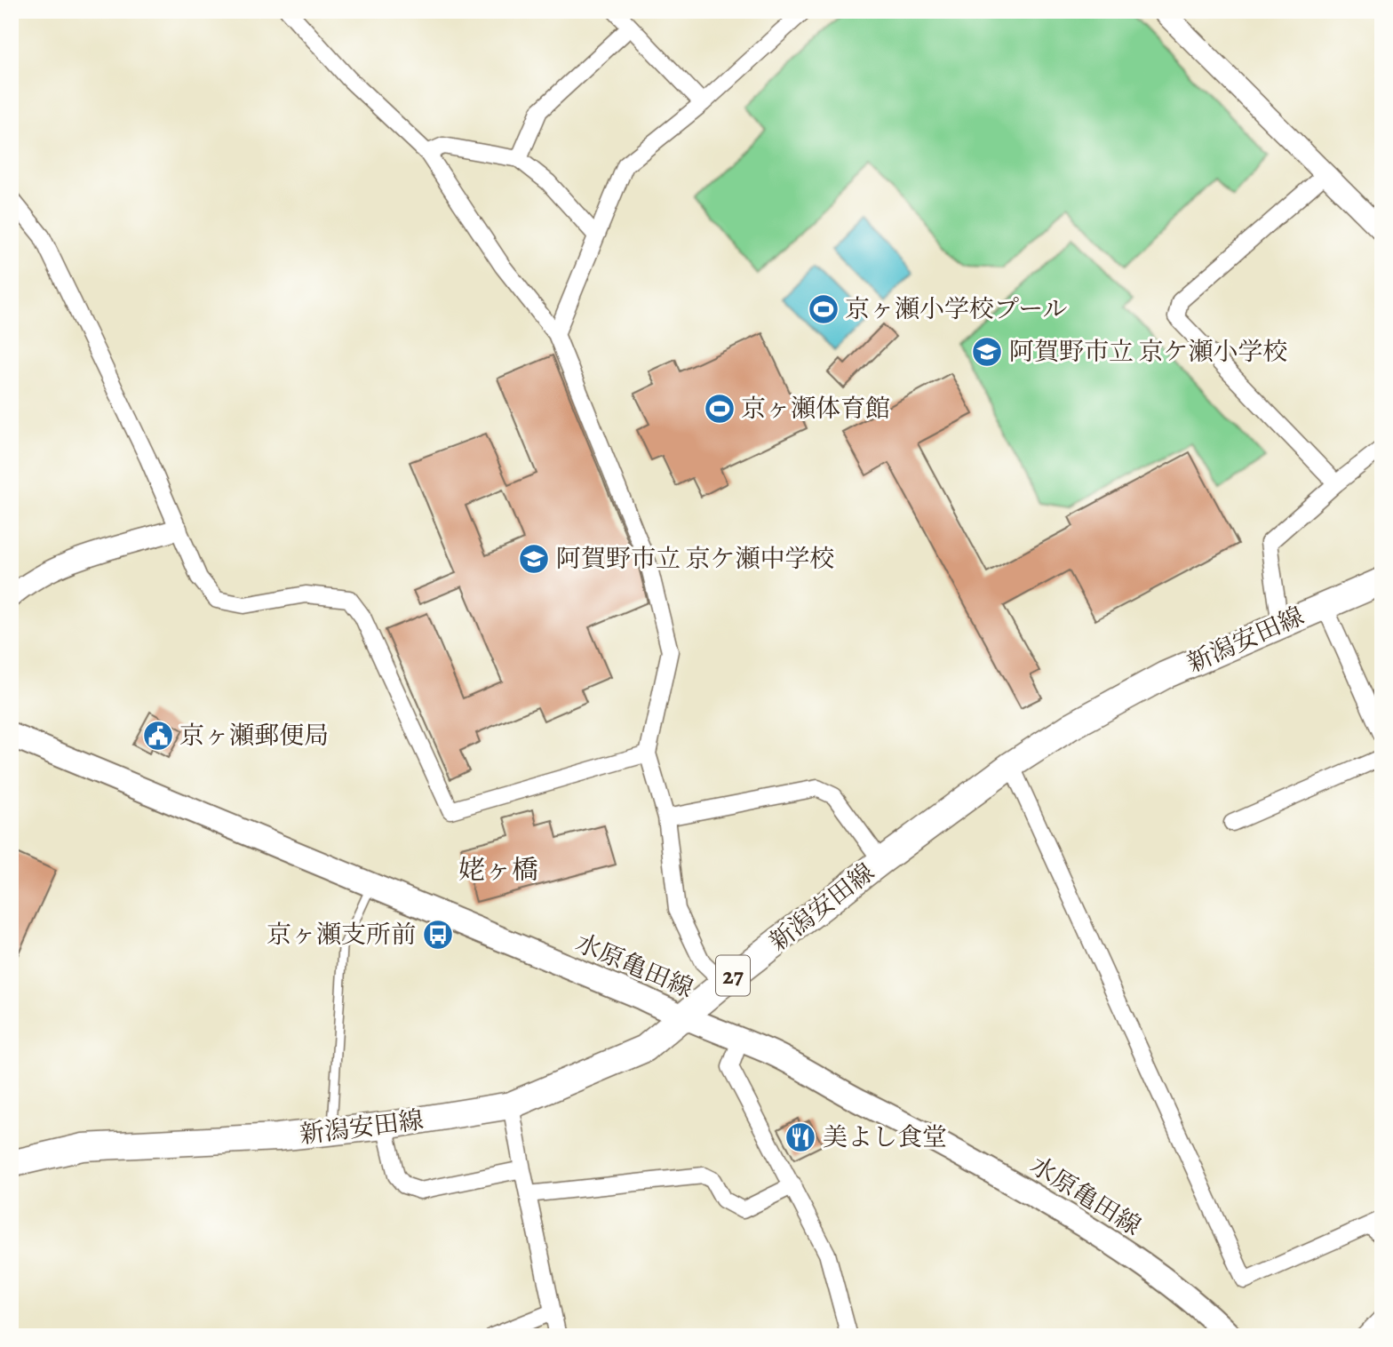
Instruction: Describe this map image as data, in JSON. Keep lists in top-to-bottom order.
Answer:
{
  "streets": {
    "main road": ["新潟安田線", "水原亀田線", "27"]
  },
  "crossings": [
    ["新潟安田線", "水原亀田線"]
  ],
  "districts": ["姥ヶ橋"],
  "places": {
    "sports": ["京ヶ瀬小学校プール", "京ヶ瀬体育館"],
    "school or university": ["阿賀野市立 京ケ瀬小学校", "阿賀野市立 京ケ瀬中学校"],
    "public building": ["京ヶ瀬郵便局"],
    "bus stop": ["京ヶ瀬支所前"],
    "restaurant": ["美よし食堂"]
  }
}
